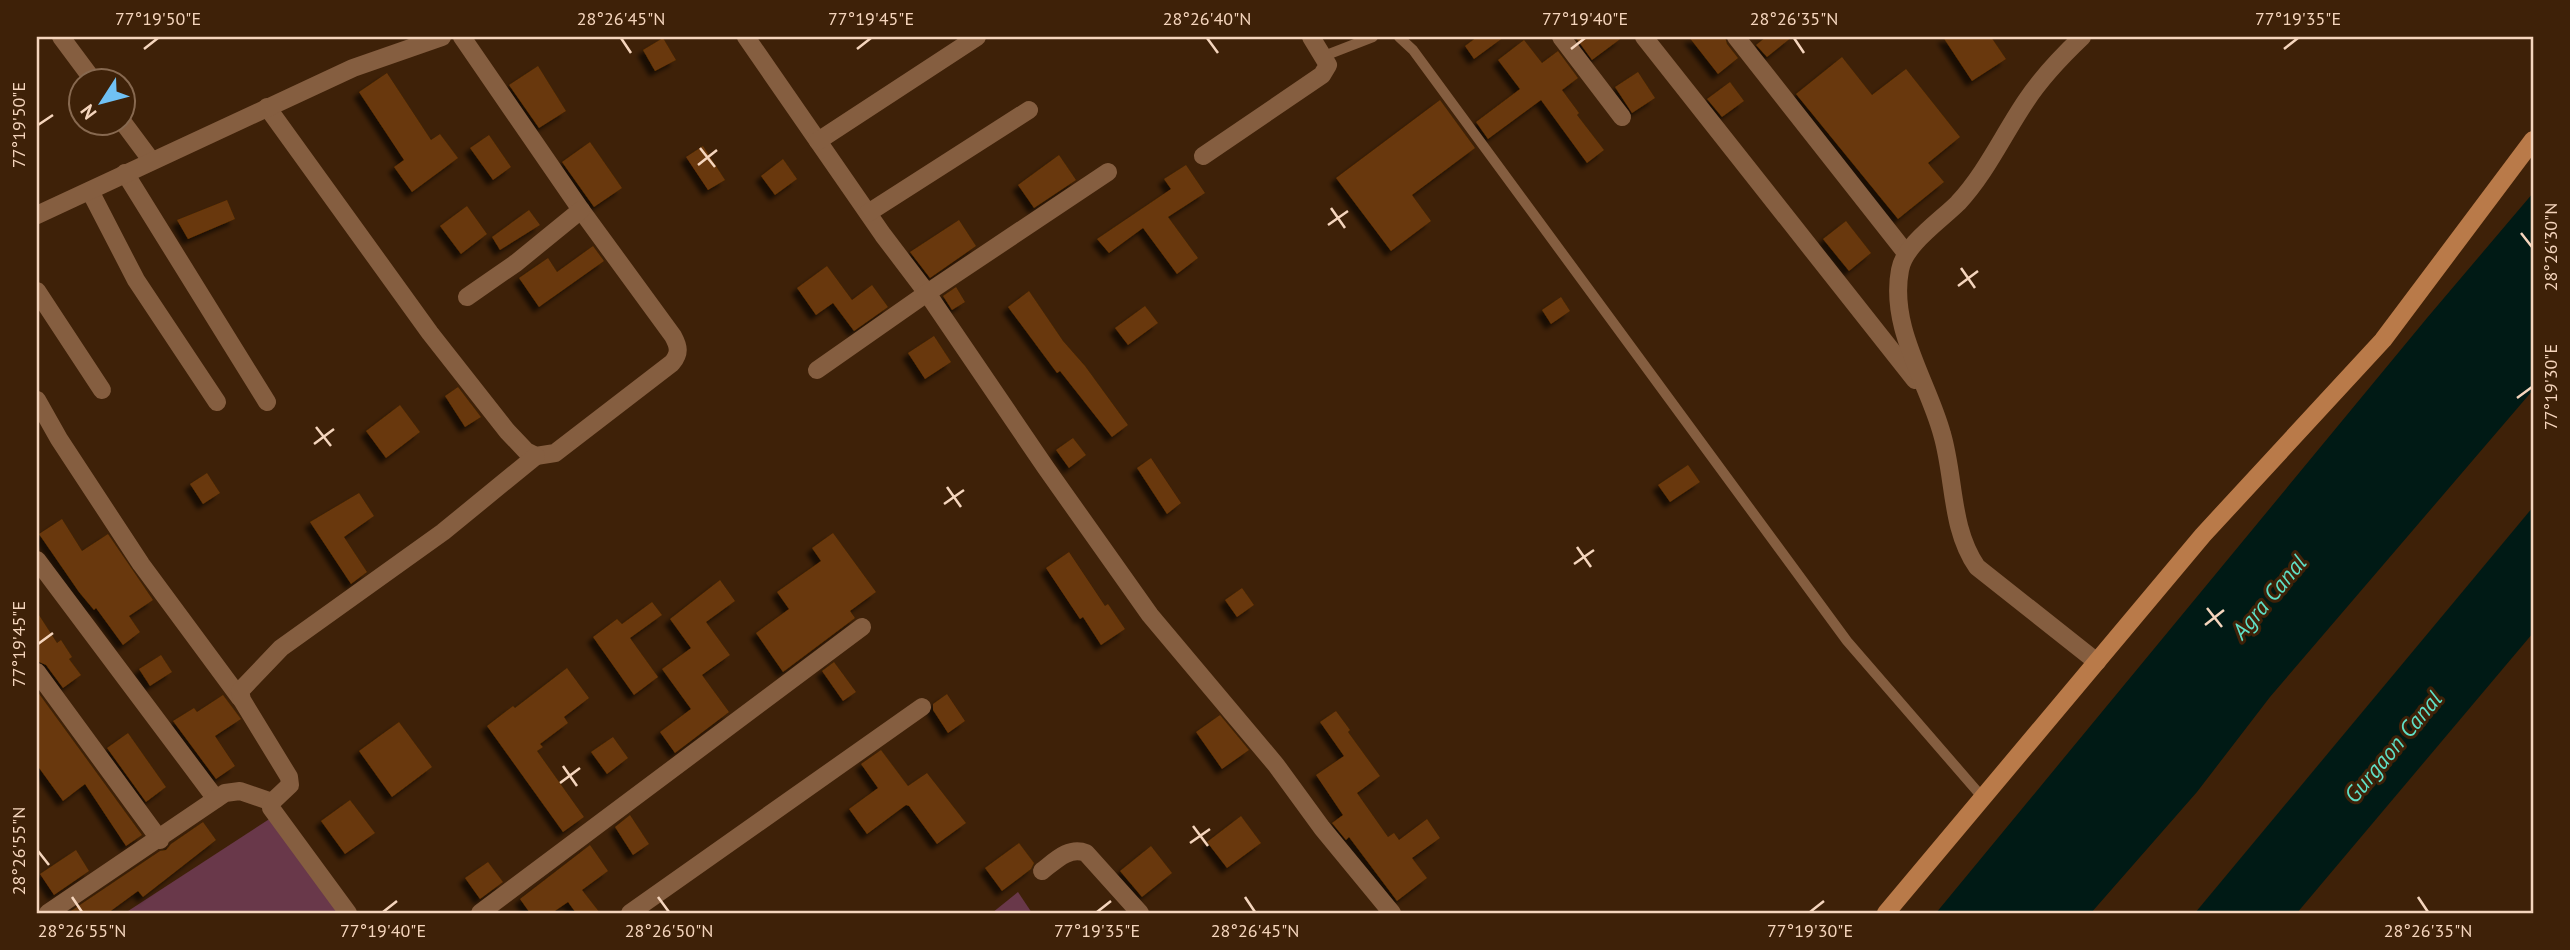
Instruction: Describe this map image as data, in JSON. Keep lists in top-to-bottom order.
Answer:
{
  "water": ["Agra Canal", "Gurgaon Canal"],
  "north": "bottom left",
  "coordinates": [
    "77°19'50\"E",
    "28°26'45\"N",
    "77°19'45\"E",
    "28°26'40\"N",
    "77°19'40\"E",
    "28°26'35\"N",
    "77°19'35\"E",
    "28°26'30\"N",
    "77°19'30\"E",
    "28°26'55\"N",
    "28°26'50\"N"
  ]
}
